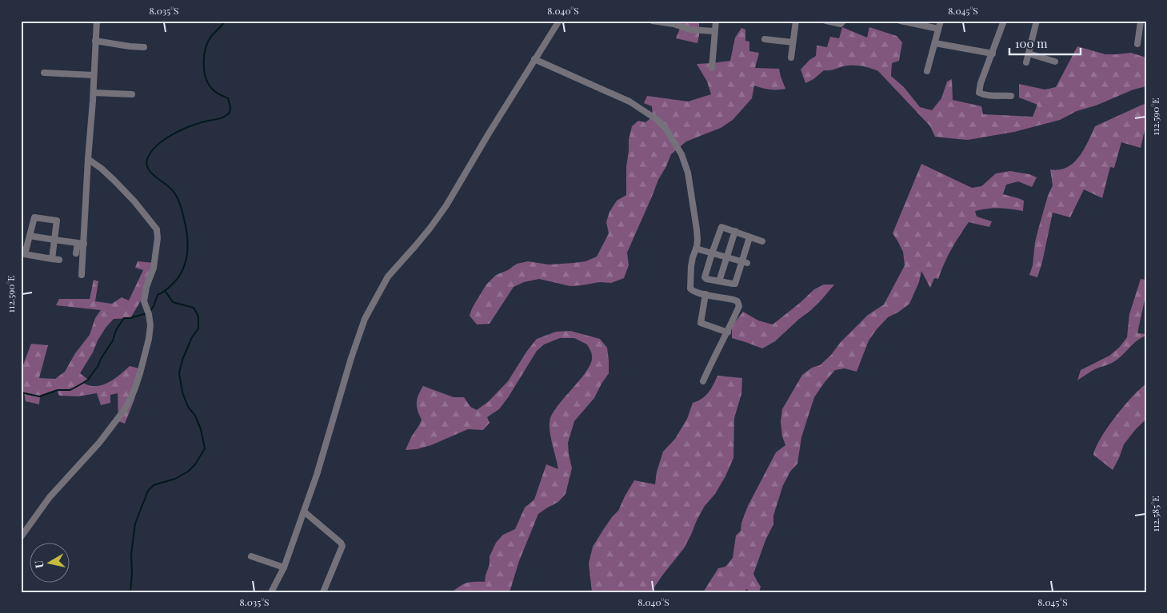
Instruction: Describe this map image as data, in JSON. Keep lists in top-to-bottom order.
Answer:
{
  "scale_bar": "100 m",
  "north": "left",
  "coordinates": [
    "8.035°S",
    "8.040°S",
    "8.045°S",
    "112.590°E",
    "112.585°E"
  ]
}
